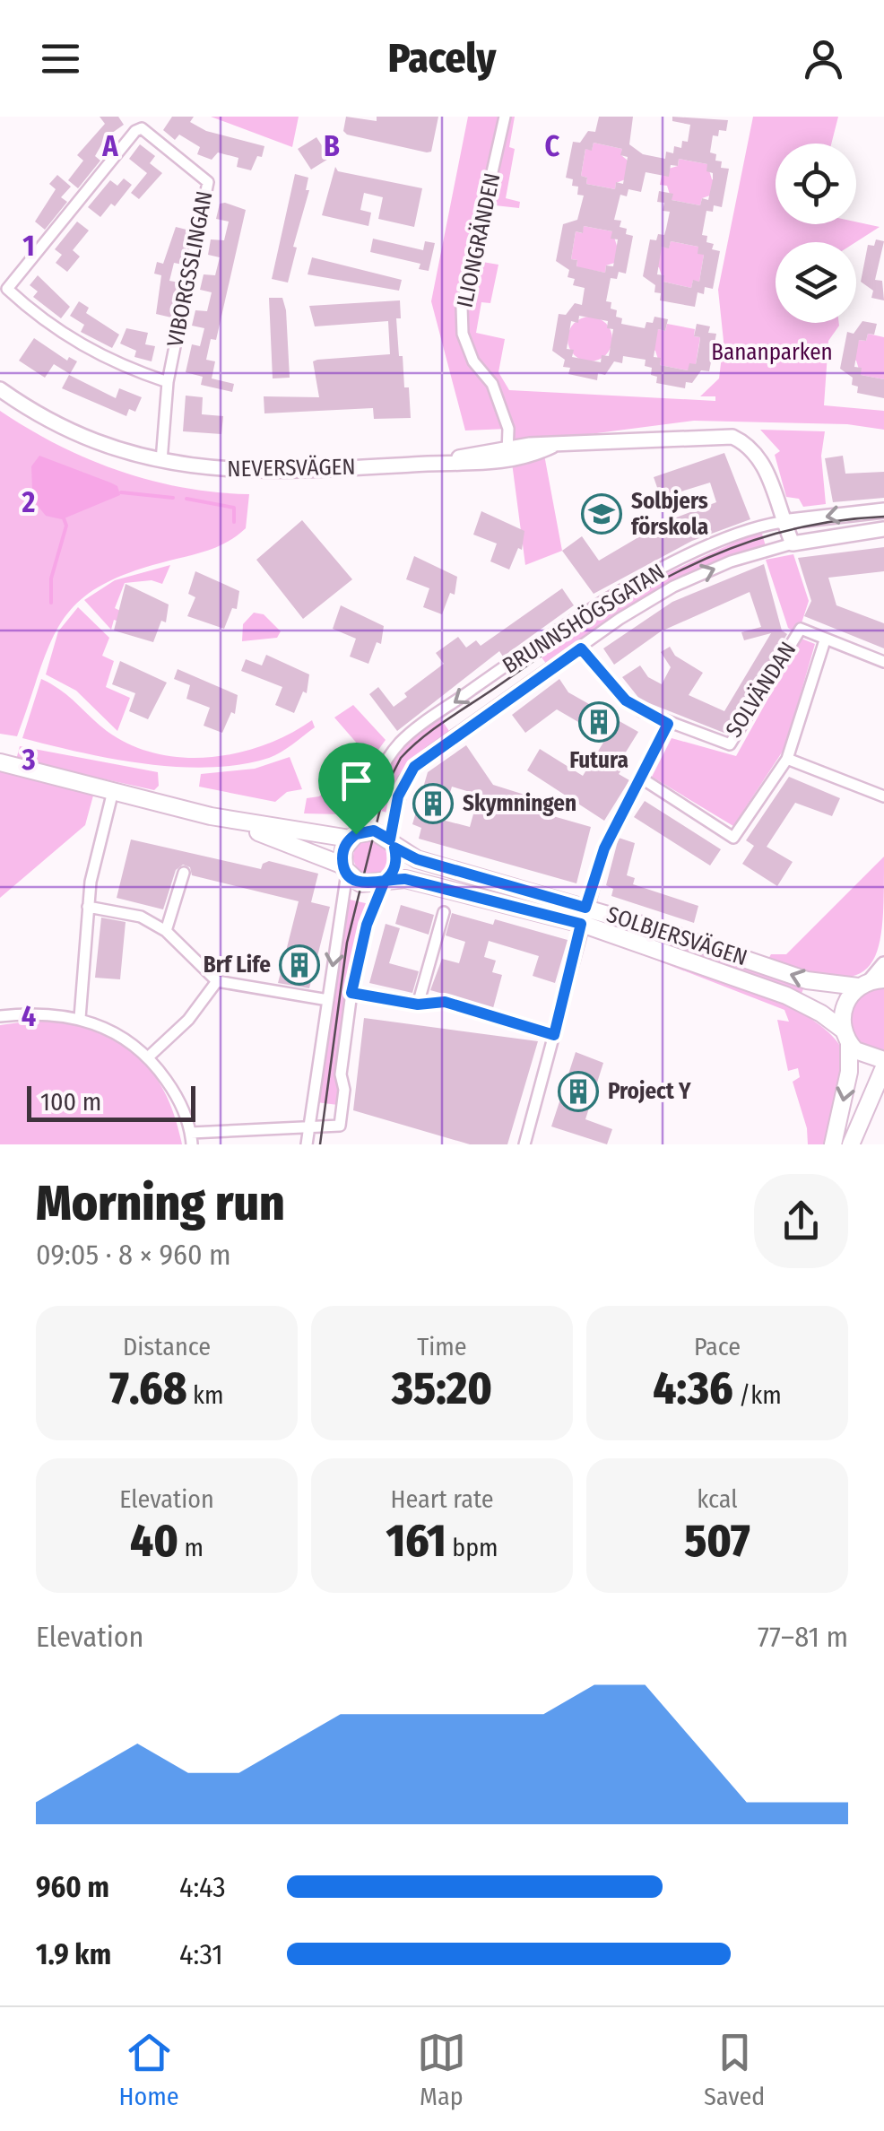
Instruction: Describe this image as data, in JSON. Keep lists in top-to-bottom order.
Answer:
{
  "streets": {
    "main road": ["SOLBJERSVÄGEN"],
    "street": [
      "ILIONGRÄNDEN",
      "VIBORGSSLINGAN",
      "NEVERSVÄGEN",
      "BRUNNSHÖGSGATAN",
      "SOLVÄNDAN"
    ]
  },
  "crossings": [
    ["ILIONGRÄNDEN", "NEVERSVÄGEN"],
    ["VIBORGSSLINGAN", "NEVERSVÄGEN"],
    ["NEVERSVÄGEN", "BRUNNSHÖGSGATAN"],
    ["BRUNNSHÖGSGATAN", "SOLBJERSVÄGEN"]
  ],
  "parks": ["Bananparken"],
  "places": {
    "school or university": ["Solbjers förskola"],
    "building": [
      "Futura",
      "Skymningen",
      "Brf Life",
      "Project Y"
    ]
  },
  "scale_bar": "100 m",
  "page": {
    "header": "Pacely",
    "scale": "100 m",
    "heading": ["Morning run", "09:05 · 8 × 960 m"],
    "stats": [
      ["Distance", "7.68 km"],
      ["Time", "35:20"],
      ["Pace", "4:36 /km"],
      ["Elevation", "40 m"],
      ["Heart rate", "161 bpm"],
      ["kcal", "507"]
    ],
    "chart": ["Elevation", "77–81 m"],
    "list": [
      {
        "name": "960 m",
        "note": "4:43"
      },
      {
        "name": "1.9 km",
        "note": "4:31"
      }
    ],
    "tabs": ["Home", "Map", "Saved"]
  },
  "grid": {
    "columns": ["A", "B", "C"],
    "rows": [
      "1",
      "2",
      "3",
      "4"
    ]
  }
}
